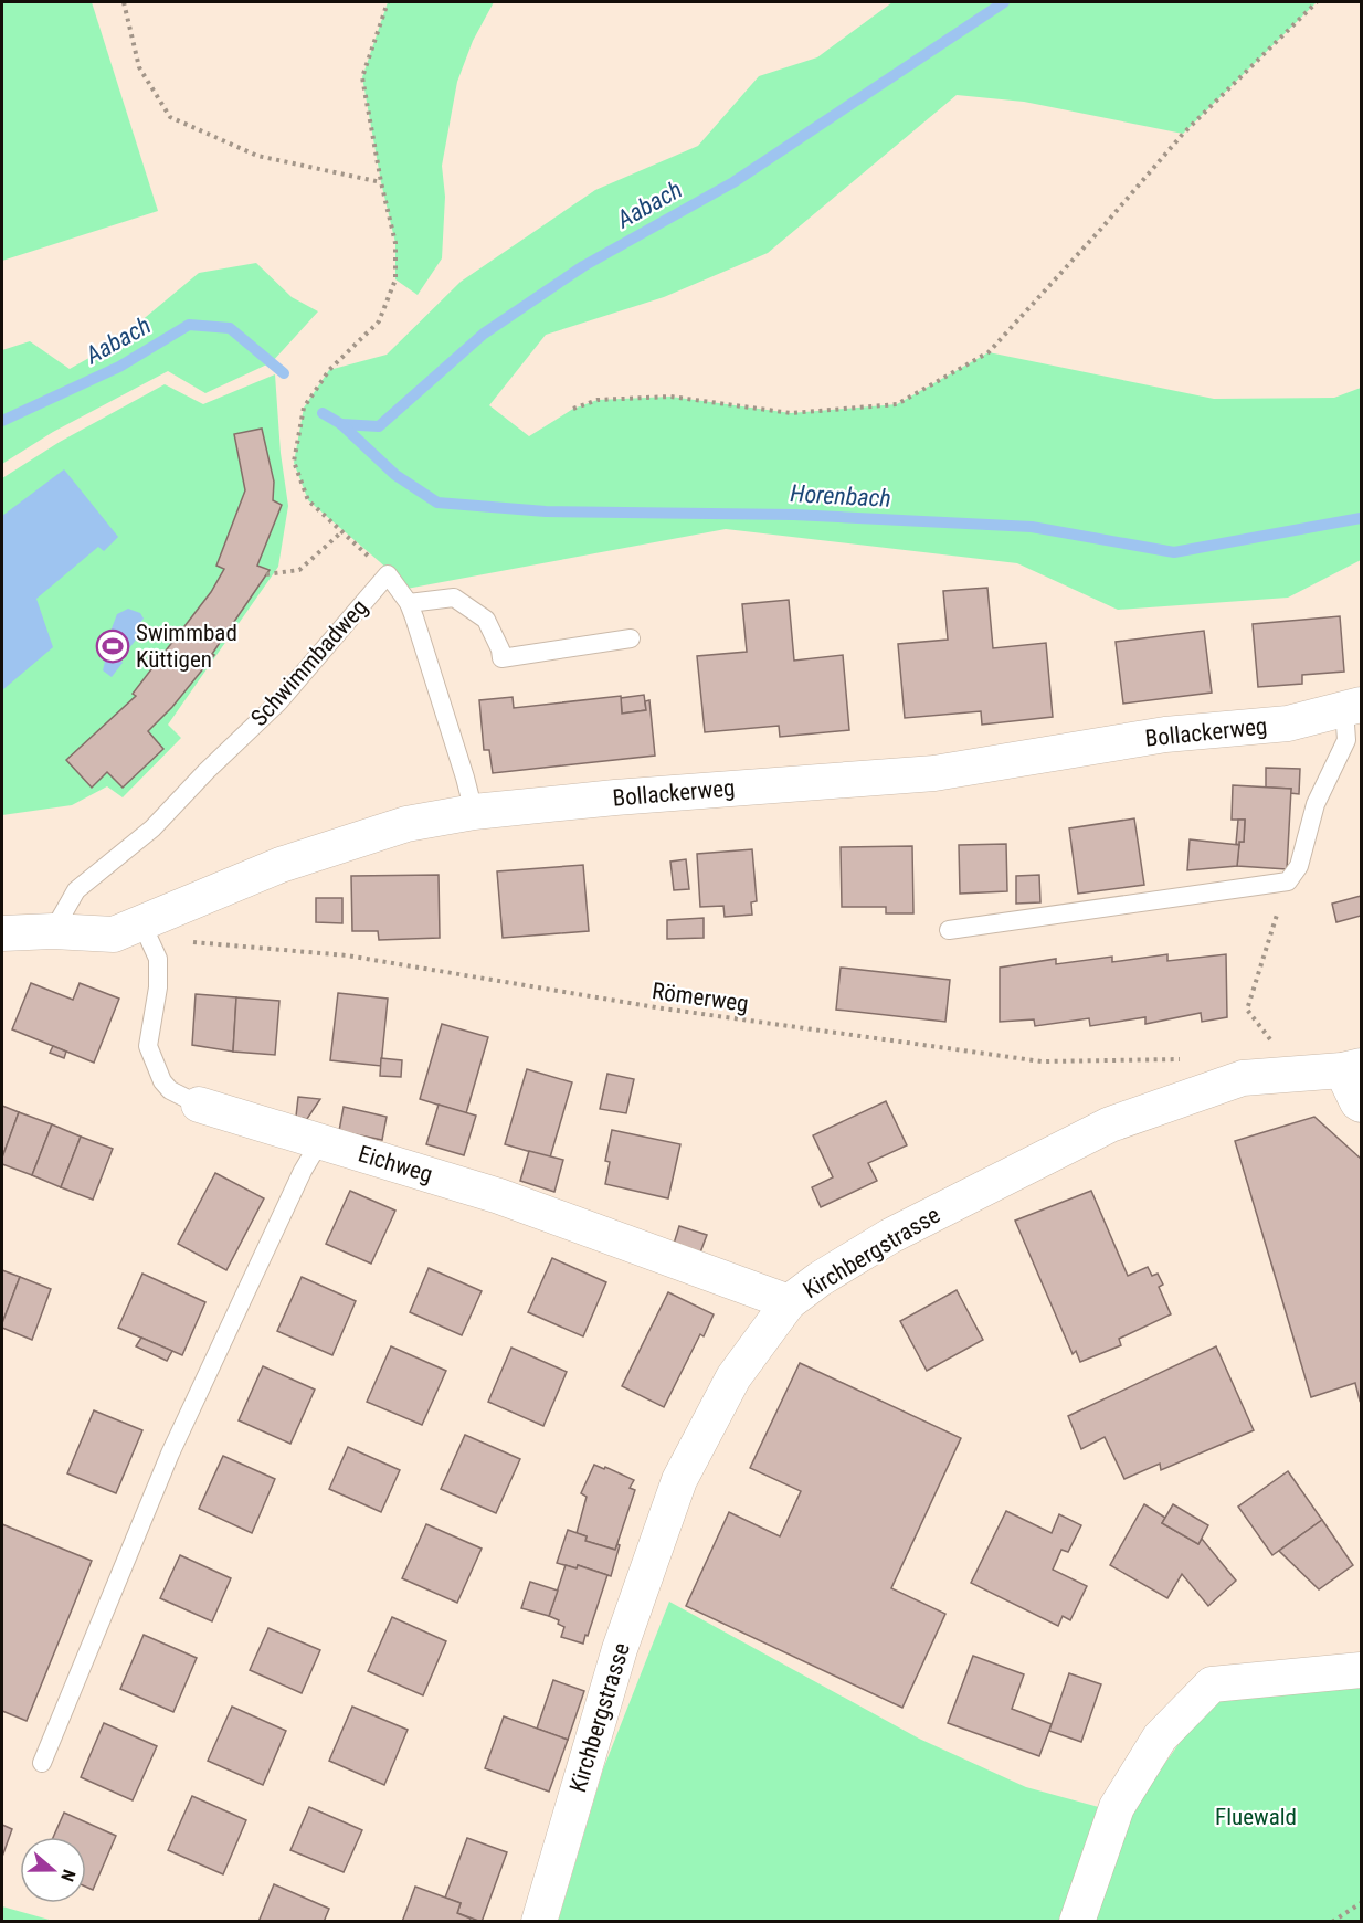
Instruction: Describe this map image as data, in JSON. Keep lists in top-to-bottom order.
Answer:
{
  "streets": {
    "street": ["Bollackerweg", "Eichweg", "Kirchbergstrasse"],
    "lane": ["Schwimmbadweg"],
    "path": ["Römerweg"]
  },
  "crossings": [
    ["Schwimmbadweg", "Bollackerweg"],
    ["Bollackerweg", "Römerweg"],
    ["Bollackerweg", "Eichweg"],
    ["Römerweg", "Eichweg"],
    ["Eichweg", "Kirchbergstrasse"]
  ],
  "water": ["Aabach", "Horenbach"],
  "parks": ["Fluewald"],
  "places": {
    "sports": ["Swimmbad Küttigen"]
  },
  "north": "right"
}
